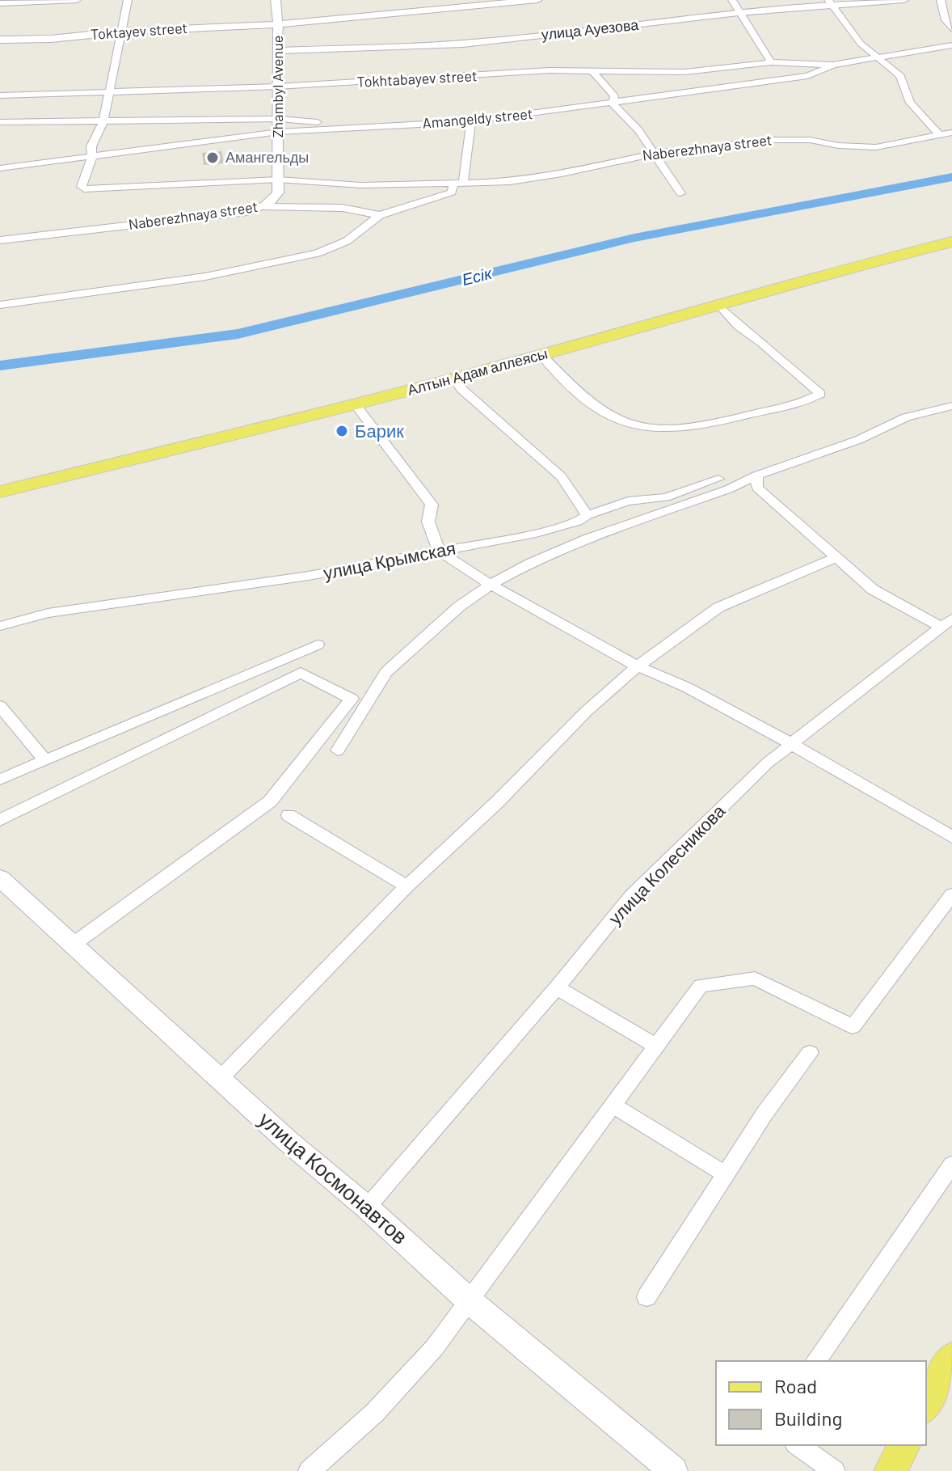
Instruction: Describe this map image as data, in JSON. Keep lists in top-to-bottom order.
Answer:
{
  "streets": {
    "main road": ["Алтын Адам аллеясы", "улица Космонавтов"],
    "street": [
      "улица Ауезова",
      "Toktayev street",
      "Tokhtabayev street",
      "Zhambyl Avenue",
      "Amangeldy street",
      "Naberezhnaya street",
      "улица Крымская",
      "улица Колесникова"
    ]
  },
  "crossings": [
    ["улица Ауезова", "Zhambyl Avenue"],
    ["Toktayev street", "Zhambyl Avenue"],
    ["Tokhtabayev street", "Zhambyl Avenue"],
    ["Tokhtabayev street", "Amangeldy street"],
    ["Zhambyl Avenue", "Amangeldy street"],
    ["Zhambyl Avenue", "Naberezhnaya street"],
    ["улица Колесникова", "улица Космонавтов"]
  ],
  "water": ["Есік"],
  "places": ["Амангельды", "Барик"],
  "legend": ["Road", "Building"]
}
